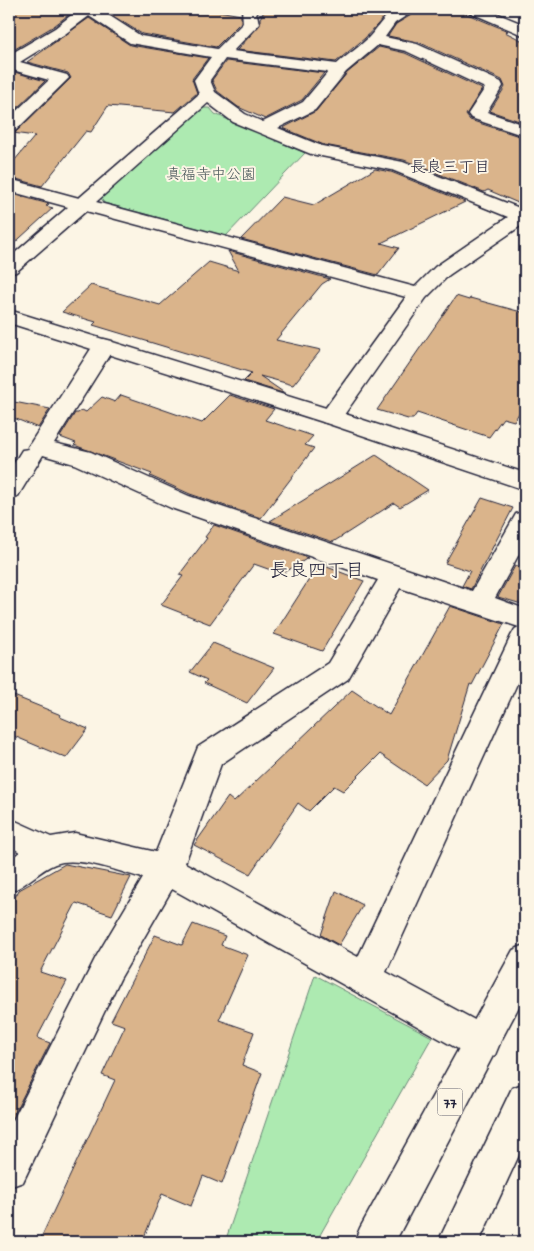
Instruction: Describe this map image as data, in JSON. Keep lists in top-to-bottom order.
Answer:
{
  "streets": {
    "street": ["77"]
  },
  "districts": ["長良三丁目", "長良四丁目"],
  "parks": ["真福寺中公園"]
}
